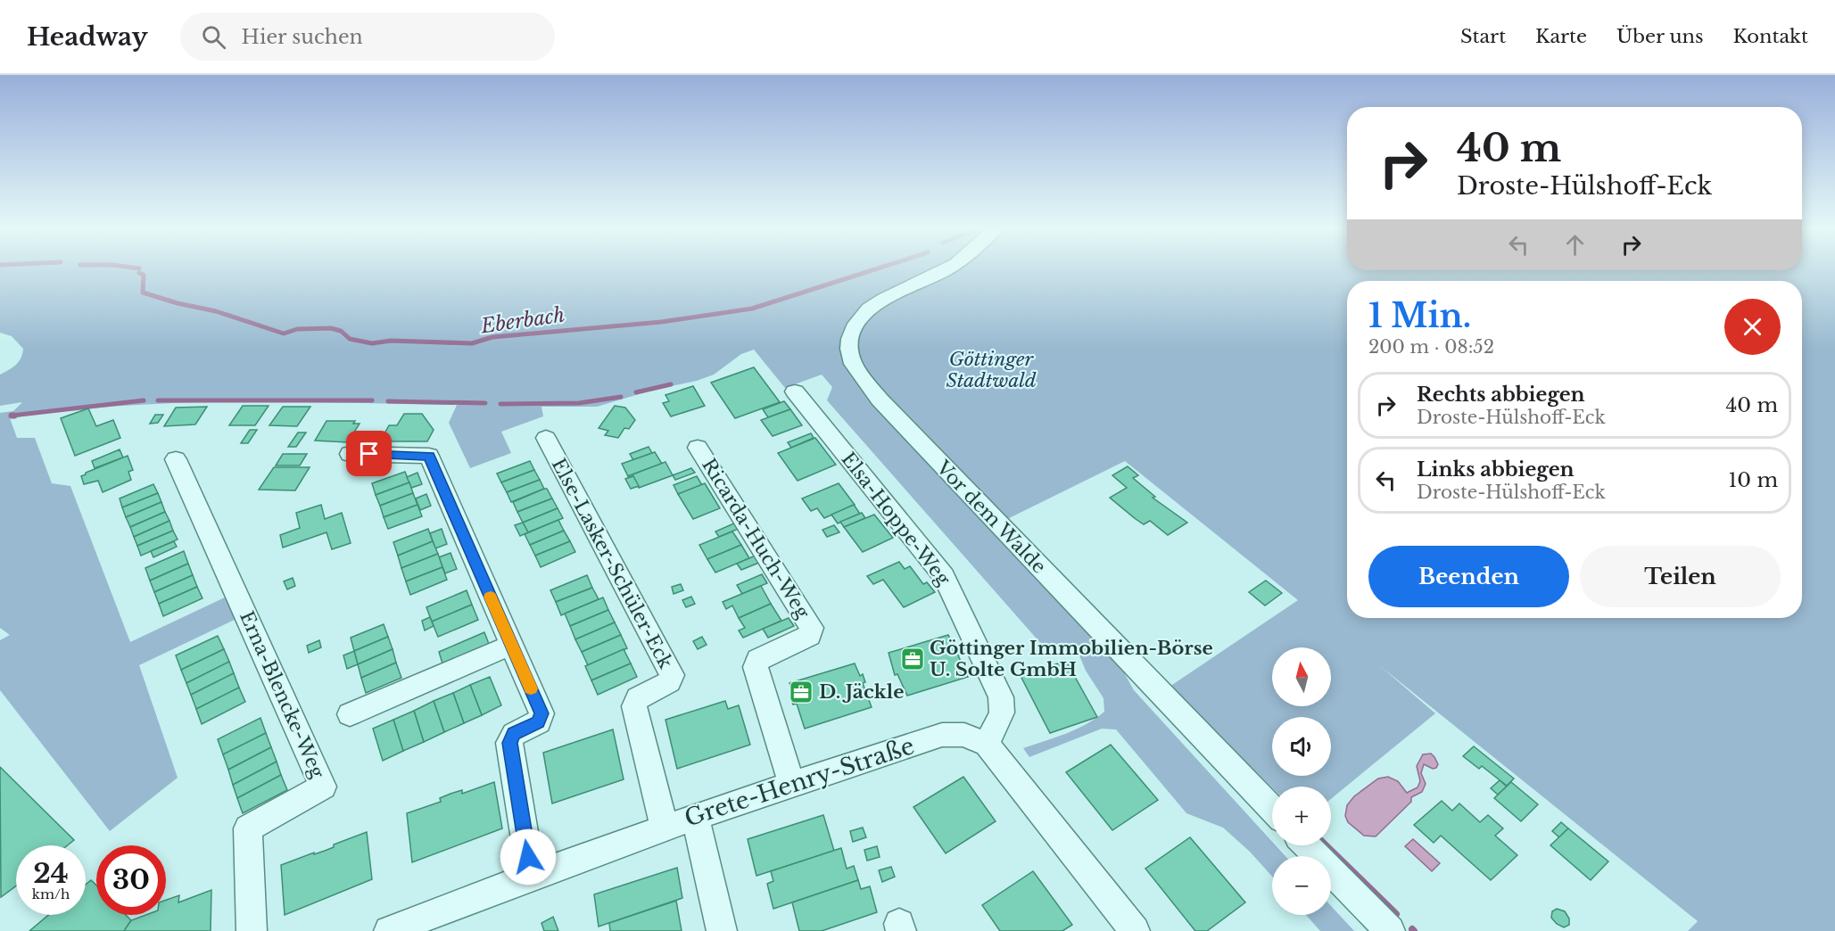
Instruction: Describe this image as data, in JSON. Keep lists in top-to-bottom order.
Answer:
{
  "streets": {
    "street": [
      "Vor dem Walde",
      "Elsa-Hoppe-Weg",
      "Ricarda-Huch-Weg",
      "Else-Lasker-Schüler-Eck",
      "Erna-Blencke-Weg",
      "Grete-Henry-Straße"
    ]
  },
  "crossings": [
    ["Elsa-Hoppe-Weg", "Grete-Henry-Straße"],
    ["Ricarda-Huch-Weg", "Grete-Henry-Straße"],
    ["Else-Lasker-Schüler-Eck", "Grete-Henry-Straße"]
  ],
  "water": ["Eberbach"],
  "parks": ["Göttinger Stadtwald"],
  "places": {
    "office": ["Göttinger Immobilien-Börse U. Solte GmbH", "D. Jäckle"]
  },
  "north": "top",
  "page": {
    "header": "Headway",
    "search": "Hier suchen",
    "nav": [
      "Start",
      "Karte",
      "Über uns",
      "Kontakt"
    ],
    "turn": ["40 m", "Droste-Hülshoff-Eck"],
    "heading": ["1 Min.", "200 m · 08:52"],
    "list": [
      {
        "name": "Rechts abbiegen",
        "note": "Droste-Hülshoff-Eck",
        "value": "40 m"
      },
      {
        "name": "Links abbiegen",
        "note": "Droste-Hülshoff-Eck",
        "value": "10 m"
      }
    ],
    "buttons": ["Beenden", "Teilen"],
    "map_buttons": ["+", "−"],
    "speed": "24 km/h",
    "limit": "30"
  }
}
